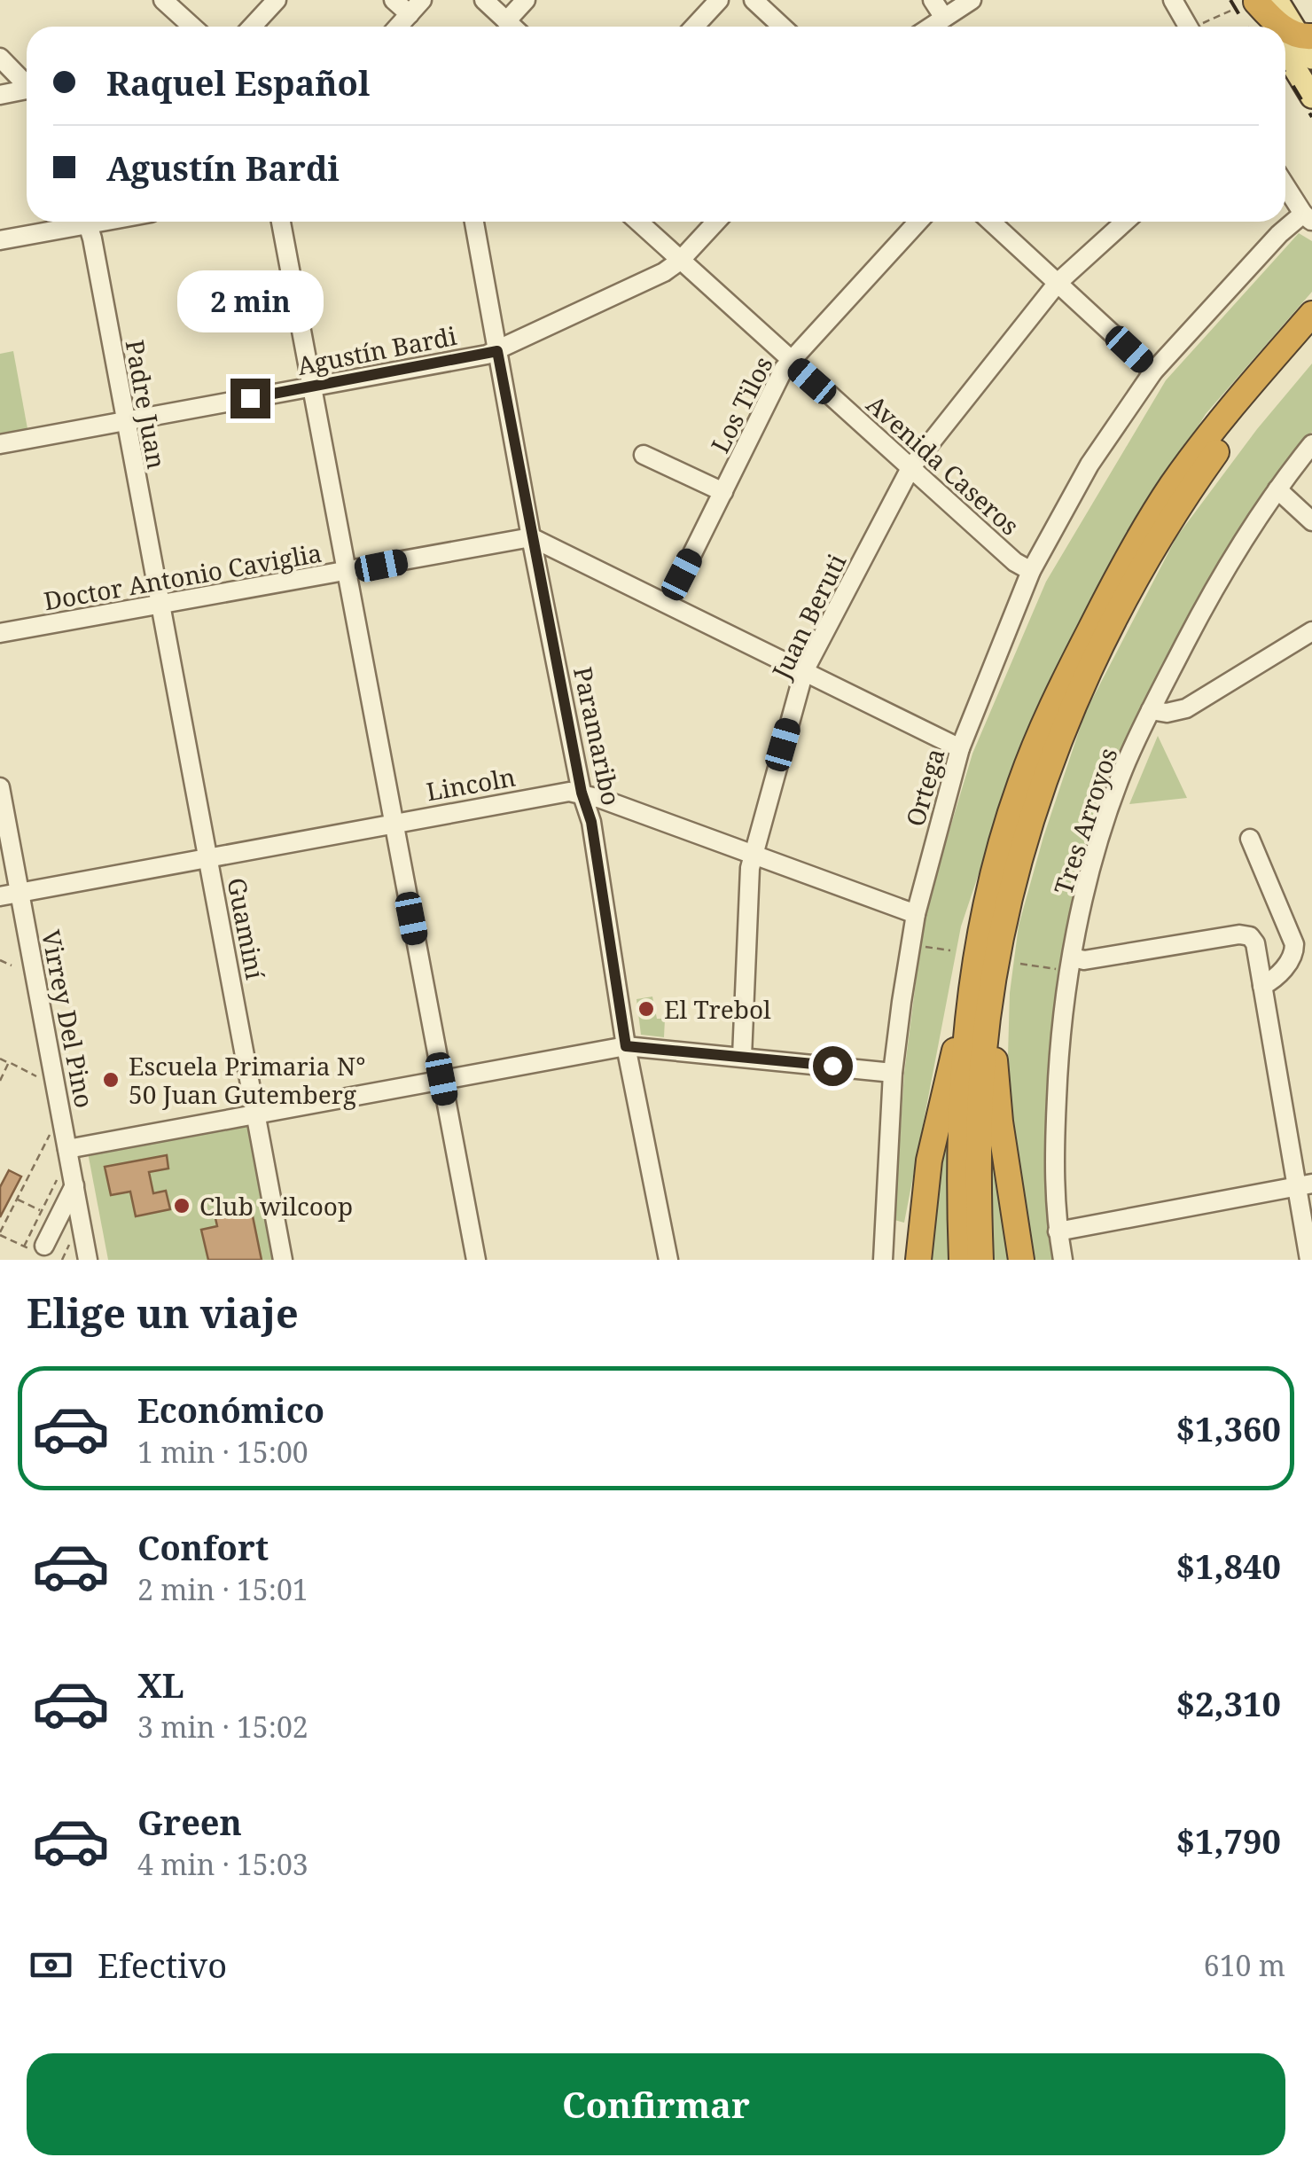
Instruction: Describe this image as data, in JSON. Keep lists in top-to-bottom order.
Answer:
{
  "streets": {
    "street": [
      "Agustín Bardi",
      "Padre Juan",
      "Los Tilos",
      "Avenida Caseros",
      "Doctor Antonio Caviglia",
      "Juan Beruti",
      "Paramaribo",
      "Lincoln",
      "Ortega",
      "Tres Arroyos",
      "Guaminí",
      "Virrey Del Pino"
    ]
  },
  "crossings": [
    ["Agustín Bardi", "Padre Juan"],
    ["Agustín Bardi", "Avenida Caseros"],
    ["Agustín Bardi", "Paramaribo"],
    ["Padre Juan", "Doctor Antonio Caviglia"],
    ["Padre Juan", "Guaminí"],
    ["Los Tilos", "Avenida Caseros"],
    ["Avenida Caseros", "Juan Beruti"],
    ["Avenida Caseros", "Ortega"],
    ["Doctor Antonio Caviglia", "Paramaribo"],
    ["Doctor Antonio Caviglia", "Guaminí"],
    ["Juan Beruti", "Lincoln"],
    ["Paramaribo", "Lincoln"],
    ["Lincoln", "Ortega"],
    ["Lincoln", "Guaminí"],
    ["Lincoln", "Virrey Del Pino"]
  ],
  "places": ["El Trebol", "Escuela Primaria N° 50 Juan Gutemberg", "Club wilcoop"],
  "page": {
    "banner": ["Raquel Español", "Agustín Bardi"],
    "bubble": "2 min",
    "heading": "Elige un viaje",
    "list": [
      {
        "name": "Económico",
        "note": "1 min · 15:00",
        "value": "$1,360"
      },
      {
        "name": "Confort",
        "note": "2 min · 15:01",
        "value": "$1,840"
      },
      {
        "name": "XL",
        "note": "3 min · 15:02",
        "value": "$2,310"
      },
      {
        "name": "Green",
        "note": "4 min · 15:03",
        "value": "$1,790"
      }
    ],
    "pay": ["Efectivo", "610 m"],
    "buttons": "Confirmar"
  }
}
